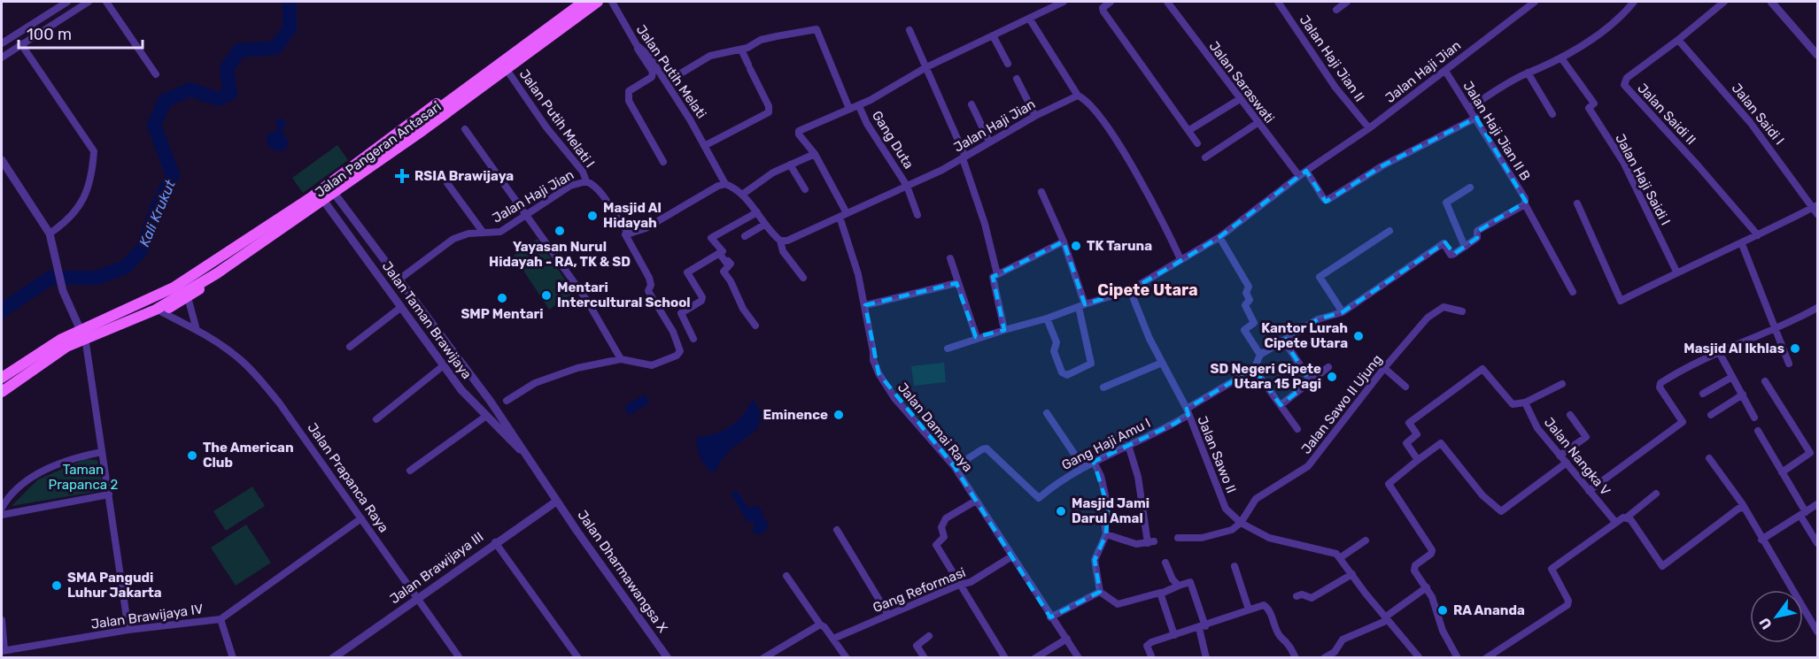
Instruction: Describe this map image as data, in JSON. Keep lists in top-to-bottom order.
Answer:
{
  "streets": {
    "main road": ["Jalan Pangeran Antasari"],
    "street": [
      "Jalan Haji Jian II",
      "Jalan Putih Melati",
      "Jalan Haji Jian",
      "Jalan Saraswati",
      "Jalan Saidi II",
      "Jalan Saidi I",
      "Jalan Putih Melati I",
      "Jalan Haji Jian II B",
      "Gang Duta",
      "Jalan Haji Saidi I",
      "Jalan Taman Brawijaya",
      "Jalan Sawo II Ujung",
      "Jalan Damai Raya",
      "Gang Haji Amu I",
      "Jalan Sawo II",
      "Jalan Nangka V",
      "Jalan Prapanca Raya",
      "Jalan Brawijaya III",
      "Jalan Dharmawangsa X",
      "Gang Reformasi",
      "Jalan Brawijaya IV"
    ]
  },
  "crossings": [
    ["Jalan Haji Jian II", "Jalan Haji Jian"],
    ["Jalan Haji Jian", "Jalan Saraswati"],
    ["Jalan Haji Jian", "Jalan Putih Melati I"],
    ["Jalan Haji Jian", "Jalan Haji Jian II B"],
    ["Jalan Haji Jian", "Gang Duta"],
    ["Jalan Haji Jian", "Jalan Taman Brawijaya"],
    ["Jalan Haji Jian", "Jalan Damai Raya"],
    ["Jalan Saidi II", "Jalan Saidi I"],
    ["Jalan Putih Melati I", "Jalan Pangeran Antasari"],
    ["Jalan Pangeran Antasari", "Jalan Taman Brawijaya"],
    ["Jalan Pangeran Antasari", "Jalan Prapanca Raya"],
    ["Jalan Taman Brawijaya", "Jalan Brawijaya III"],
    ["Jalan Taman Brawijaya", "Jalan Dharmawangsa X"],
    ["Jalan Sawo II Ujung", "Jalan Sawo II"],
    ["Jalan Damai Raya", "Gang Haji Amu I"],
    ["Jalan Damai Raya", "Gang Reformasi"],
    ["Gang Haji Amu I", "Jalan Sawo II"],
    ["Jalan Prapanca Raya", "Jalan Brawijaya III"],
    ["Jalan Prapanca Raya", "Jalan Brawijaya IV"],
    ["Jalan Brawijaya III", "Jalan Dharmawangsa X"]
  ],
  "districts": ["Cipete Utara"],
  "water": ["Kali Krukut"],
  "parks": ["Taman Prapanca 2"],
  "places": {
    "health": ["RSIA Brawijaya"],
    "other": [
      "Masjid Al Hidayah",
      "Yayasan Nurul Hidayah - RA, TK & SD",
      "TK Taruna",
      "Mentari Intercultural School",
      "SMP Mentari",
      "Kantor Lurah Cipete Utara",
      "Masjid Al Ikhlas",
      "SD Negeri Cipete Utara 15 Pagi",
      "Eminence",
      "The American Club",
      "Masjid Jami Darul Amal",
      "SMA Pangudi Luhur Jakarta",
      "RA Ananda"
    ]
  },
  "scale_bar": "100 m",
  "north": "bottom left"
}
